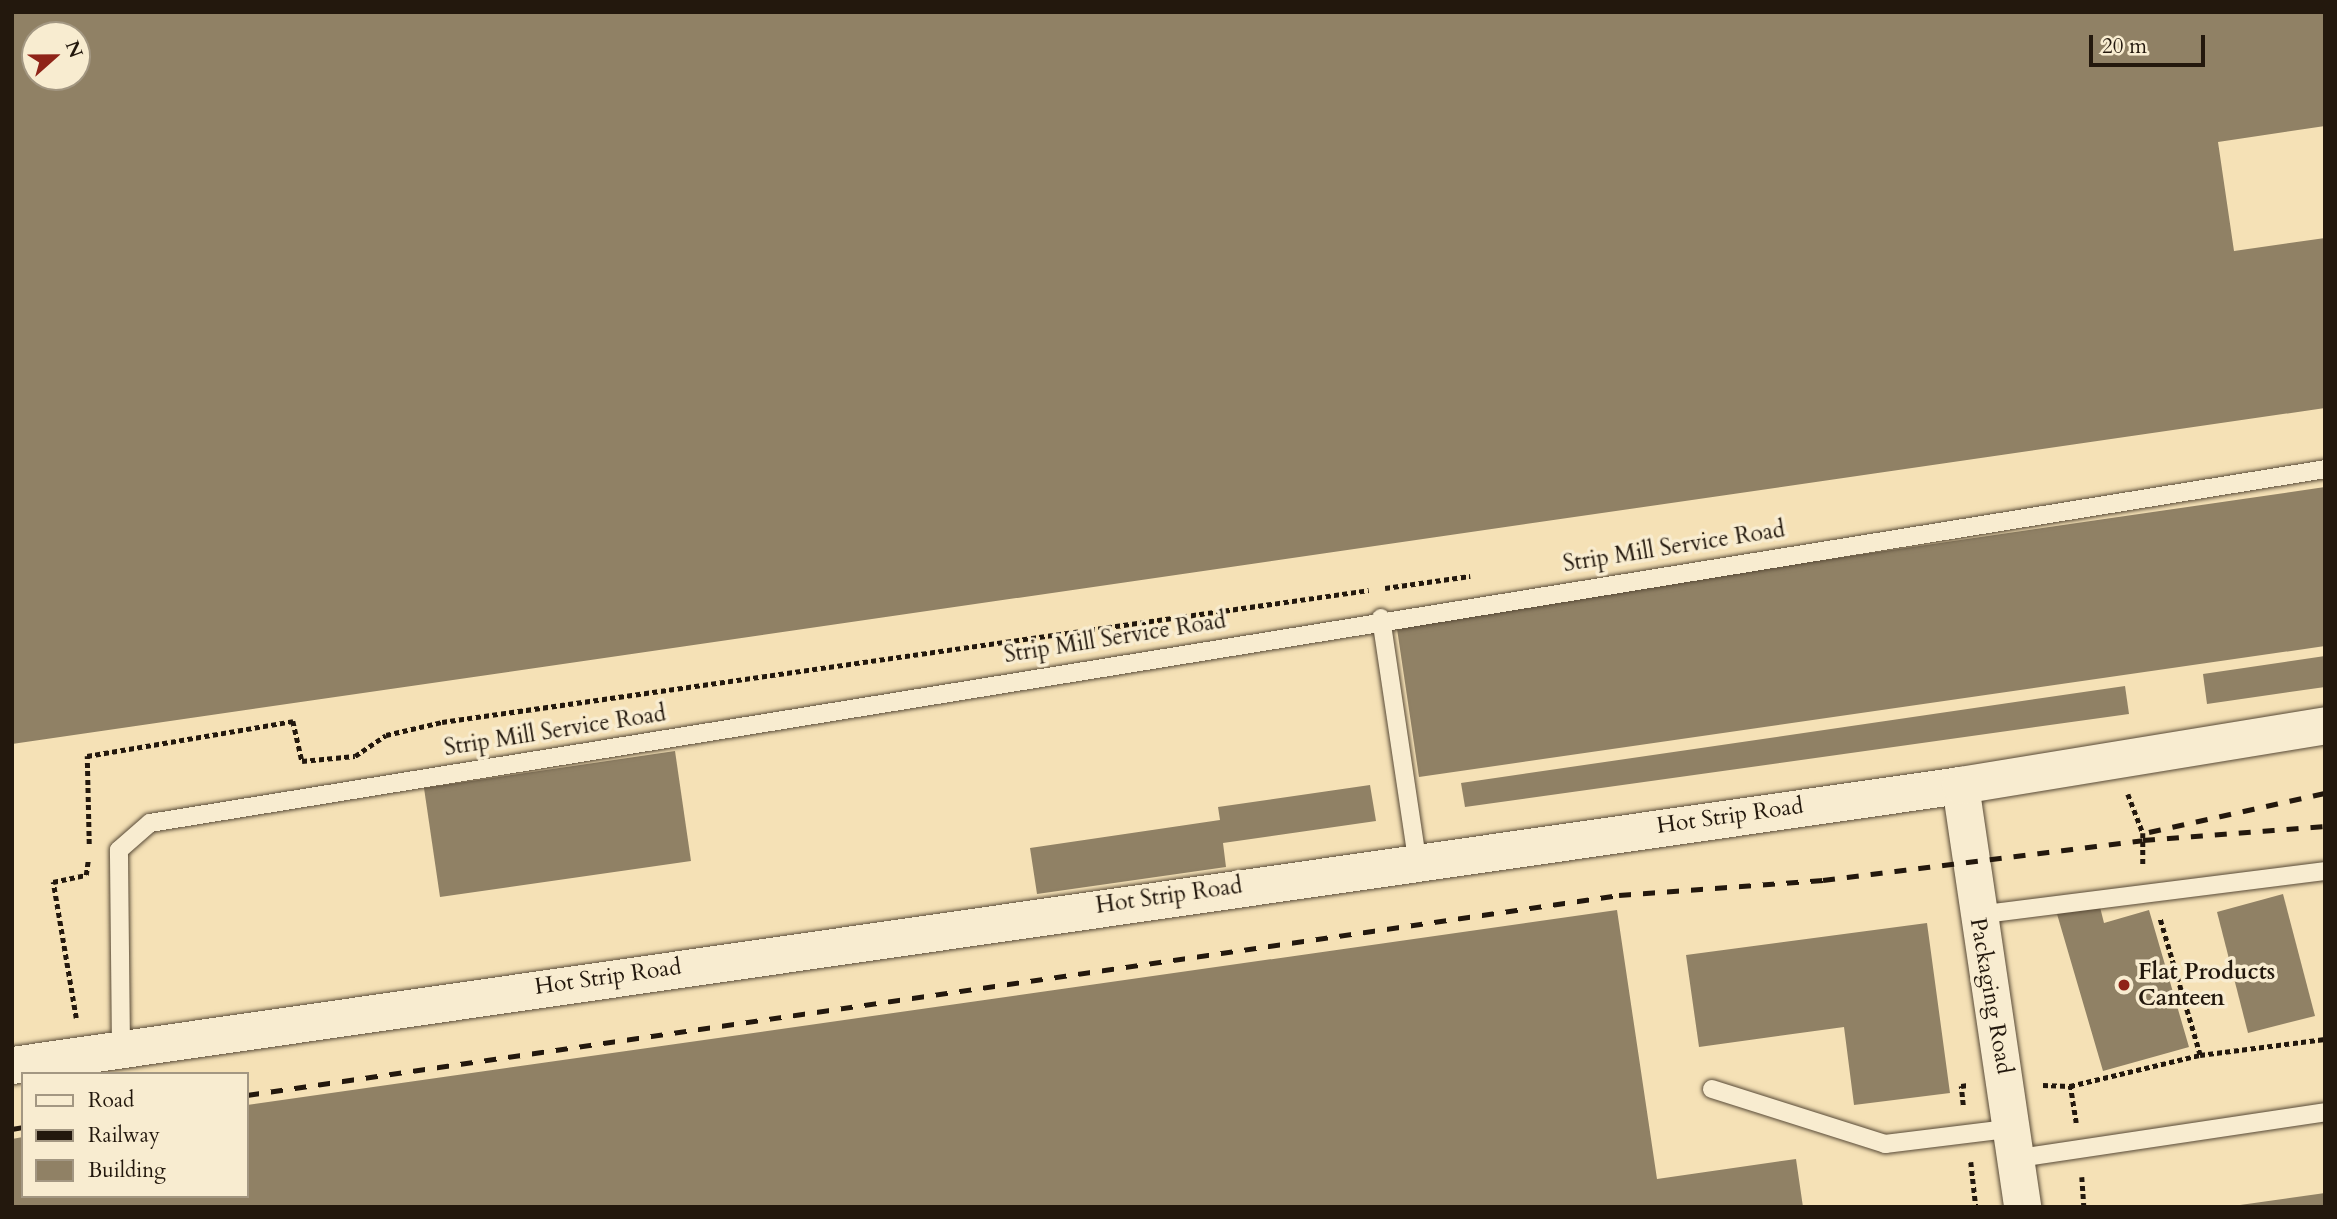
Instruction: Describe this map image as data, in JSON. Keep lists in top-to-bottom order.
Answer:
{
  "streets": {
    "street": ["Hot Strip Road", "Packaging Road"],
    "lane": ["Strip Mill Service Road"]
  },
  "crossings": [
    ["Strip Mill Service Road", "Hot Strip Road"],
    ["Hot Strip Road", "Packaging Road"]
  ],
  "places": ["Flat Products Canteen"],
  "legend": ["Road", "Railway", "Building"],
  "scale_bar": "20 m",
  "north": "right"
}
